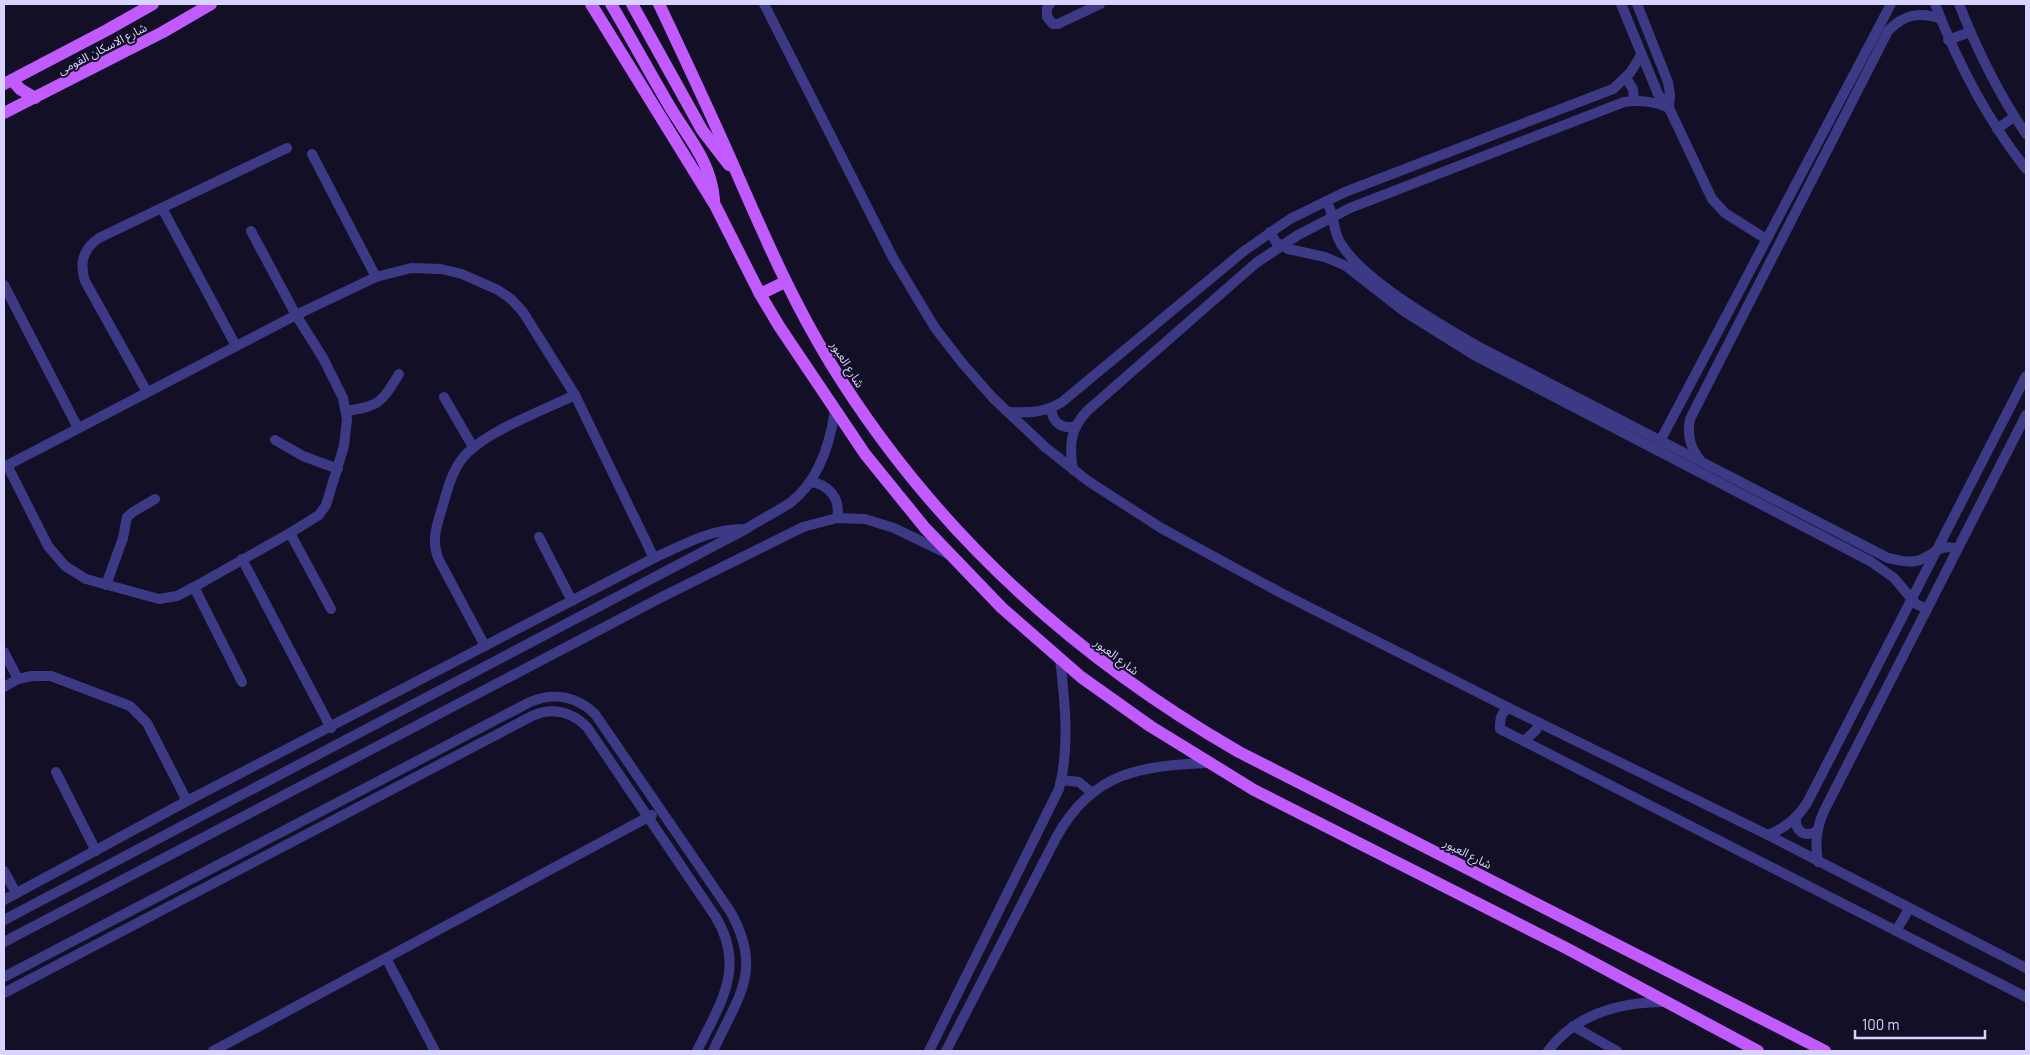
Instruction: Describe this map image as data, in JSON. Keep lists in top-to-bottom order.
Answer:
{
  "streets": {
    "main road": ["شارع الاسكان القومى", "شارع العبور"]
  },
  "scale_bar": "100 m"
}
